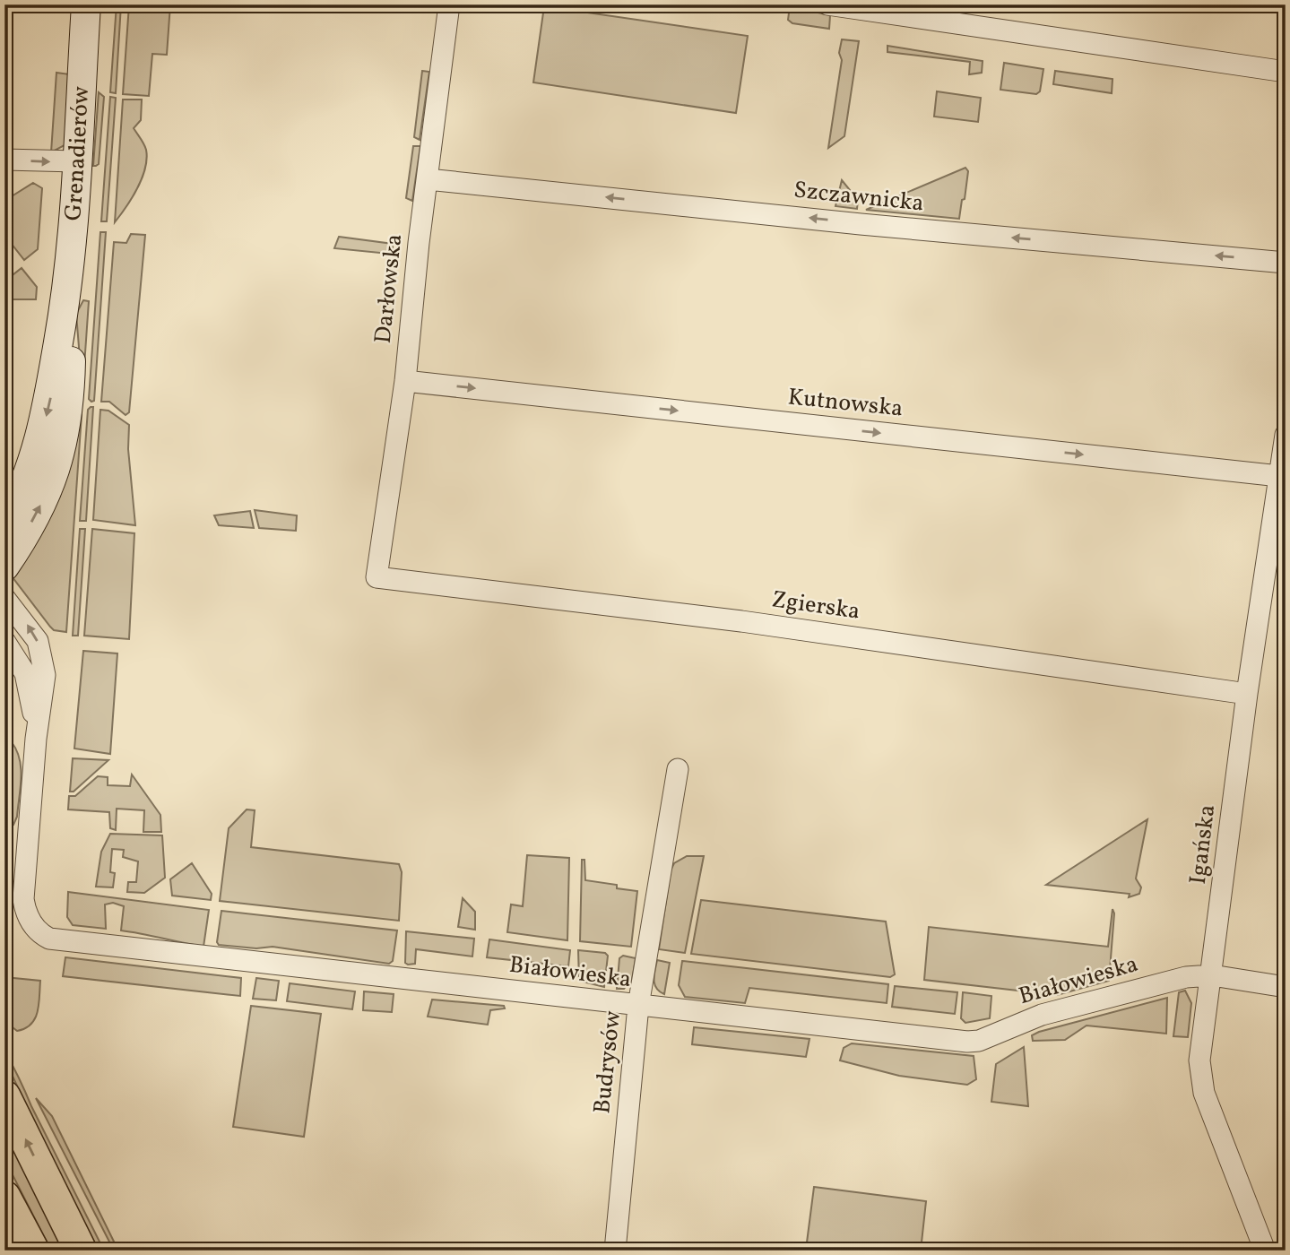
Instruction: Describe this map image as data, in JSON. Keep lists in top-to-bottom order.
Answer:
{
  "streets": {
    "street": [
      "Grenadierów",
      "Szczawnicka",
      "Darłowska",
      "Kutnowska",
      "Zgierska",
      "Igańska",
      "Białowieska",
      "Budrysów"
    ]
  },
  "crossings": [
    ["Szczawnicka", "Darłowska"],
    ["Darłowska", "Kutnowska"],
    ["Darłowska", "Zgierska"],
    ["Kutnowska", "Igańska"],
    ["Zgierska", "Igańska"],
    ["Igańska", "Białowieska"],
    ["Białowieska", "Budrysów"]
  ],
  "one_way": ["Szczawnicka", "Kutnowska"]
}
